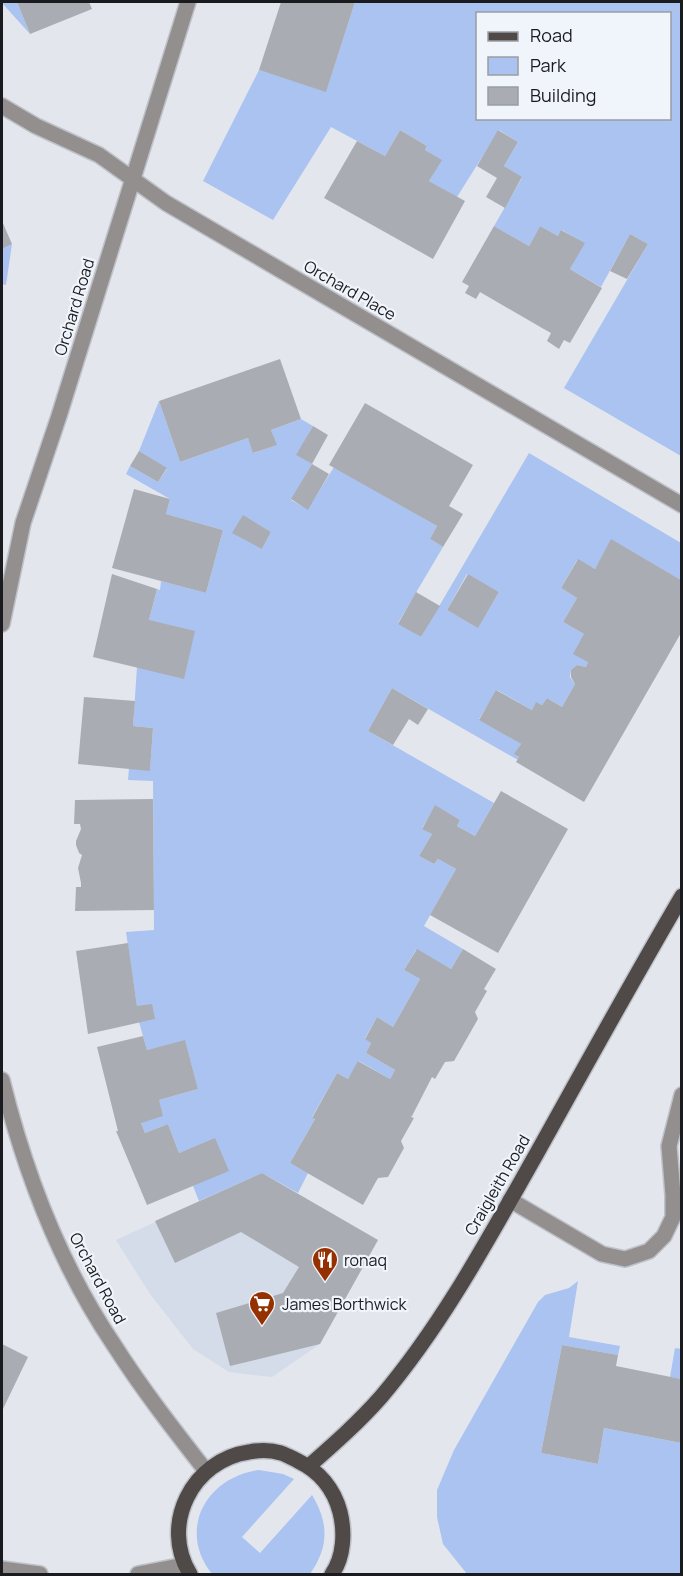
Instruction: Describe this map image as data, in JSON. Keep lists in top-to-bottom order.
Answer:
{
  "streets": {
    "main road": ["Craigleith Road"],
    "street": ["Orchard Place", "Orchard Road"]
  },
  "crossings": [
    ["Orchard Place", "Orchard Road"]
  ],
  "places": {
    "restaurant": ["ronaq"],
    "supermarket": ["James Borthwick"]
  },
  "legend": ["Road", "Park", "Building"]
}
